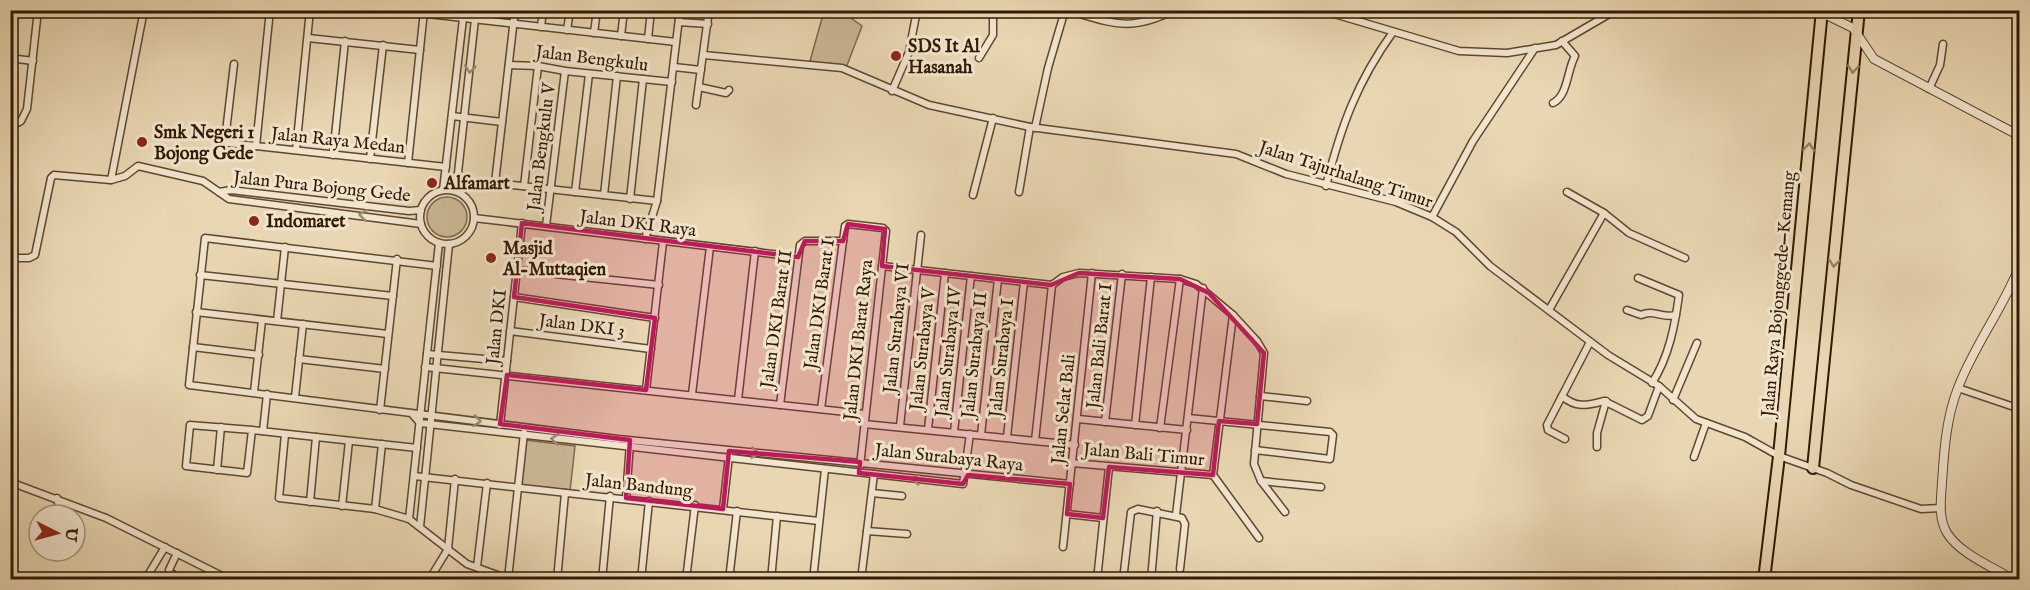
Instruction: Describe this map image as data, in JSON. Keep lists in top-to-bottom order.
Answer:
{
  "streets": {
    "highway": ["Jalan Raya Bojonggede—Kemang"],
    "street": [
      "Jalan Bengkulu",
      "Jalan Raya Medan",
      "Jalan Bengkulu V",
      "Jalan Tajurhalang Timur",
      "Jalan Pura Bojong Gede",
      "Jalan DKI Raya",
      "Jalan DKI Barat I",
      "Jalan DKI Barat II",
      "Jalan DKI 3",
      "Jalan DKI",
      "Jalan Surabaya VI",
      "Jalan DKI Barat Raya",
      "Jalan Bali Barat I",
      "Jalan Surabaya V",
      "Jalan Surabaya IV",
      "Jalan Surabaya II",
      "Jalan Surabaya I",
      "Jalan Selat Bali",
      "Jalan Bali Timur",
      "Jalan Surabaya Raya",
      "Jalan Bandung"
    ]
  },
  "crossings": [
    ["Jalan Bengkulu", "Jalan Bengkulu V"],
    ["Jalan Bengkulu V", "Jalan DKI Raya"],
    ["Jalan Tajurhalang Timur", "Jalan Raya Bojonggede—Kemang"],
    ["Jalan Pura Bojong Gede", "Jalan DKI Raya"],
    ["Jalan DKI Raya", "Jalan DKI Barat II"],
    ["Jalan DKI Raya", "Jalan DKI"],
    ["Jalan DKI Barat I", "Jalan DKI Barat II"],
    ["Jalan DKI Barat I", "Jalan DKI Barat Raya"],
    ["Jalan DKI 3", "Jalan DKI"],
    ["Jalan DKI Barat Raya", "Jalan Surabaya Raya"],
    ["Jalan Selat Bali", "Jalan Bali Timur"],
    ["Jalan Selat Bali", "Jalan Surabaya Raya"]
  ],
  "places": [
    "SDS It Al Hasanah",
    "Smk Negeri 1 Bojong Gede",
    "Alfamart",
    "Indomaret",
    "Masjid Al-Muttaqien"
  ],
  "north": "right"
}
